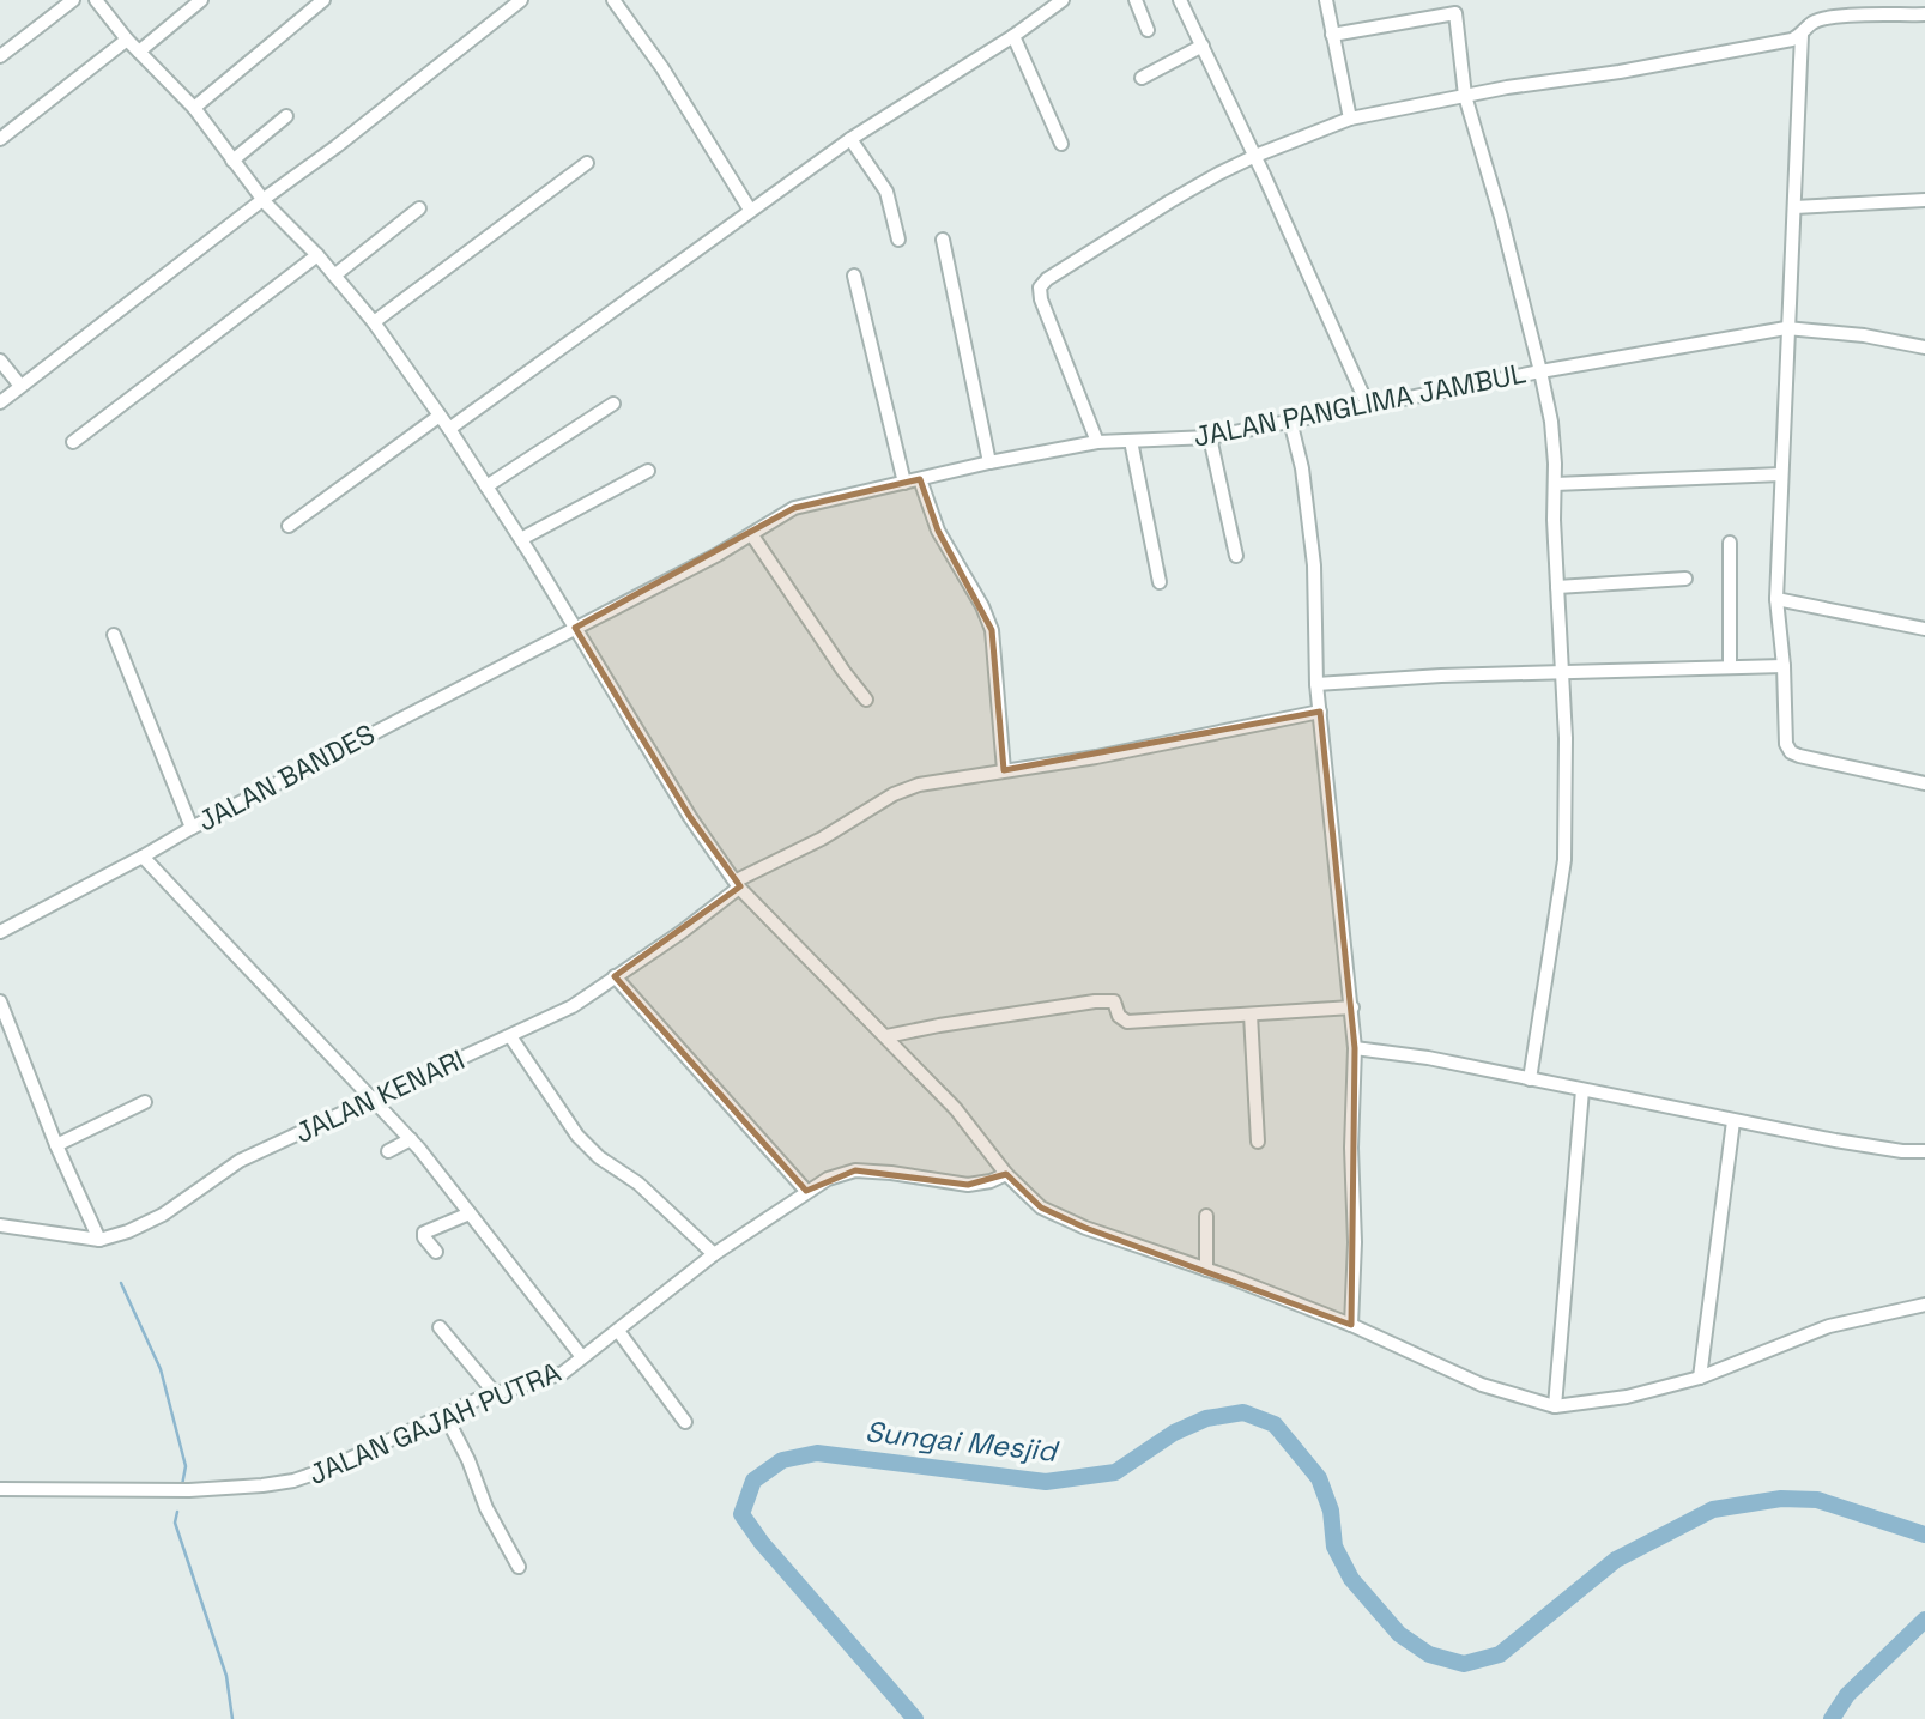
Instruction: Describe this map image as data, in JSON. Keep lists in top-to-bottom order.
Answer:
{
  "streets": {
    "street": [
      "JALAN PANGLIMA JAMBUL",
      "JALAN BANDES",
      "JALAN KENARI",
      "JALAN GAJAH PUTRA"
    ]
  },
  "crossings": [
    ["JALAN PANGLIMA JAMBUL", "JALAN BANDES"]
  ],
  "water": ["Sungai Mesjid"]
}
